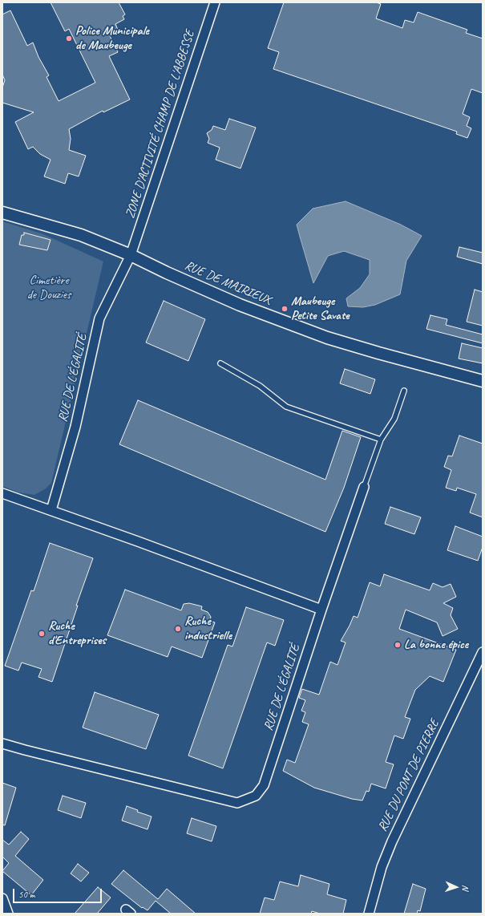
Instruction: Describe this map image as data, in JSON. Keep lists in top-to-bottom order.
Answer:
{
  "streets": {
    "street": [
      "ZONE D'ACTIVITÉ CHAMP DE L'ABBESSE",
      "RUE DE MAIRIEUX",
      "RUE DE L'ÉGALITÉ",
      "RUE DU PONT DE PIERRE"
    ]
  },
  "crossings": [
    ["ZONE D'ACTIVITÉ CHAMP DE L'ABBESSE", "RUE DE MAIRIEUX"],
    ["ZONE D'ACTIVITÉ CHAMP DE L'ABBESSE", "RUE DE L'ÉGALITÉ"],
    ["RUE DE MAIRIEUX", "RUE DE L'ÉGALITÉ"]
  ],
  "parks": ["Cimetière de Douzies"],
  "places": [
    "Police Municipale de Maubeuge",
    "Maubeuge Petite Savate",
    "Ruche industrielle",
    "Ruche d'Entreprises",
    "La bonne épice"
  ],
  "scale_bar": "50 m",
  "north": "right"
}
